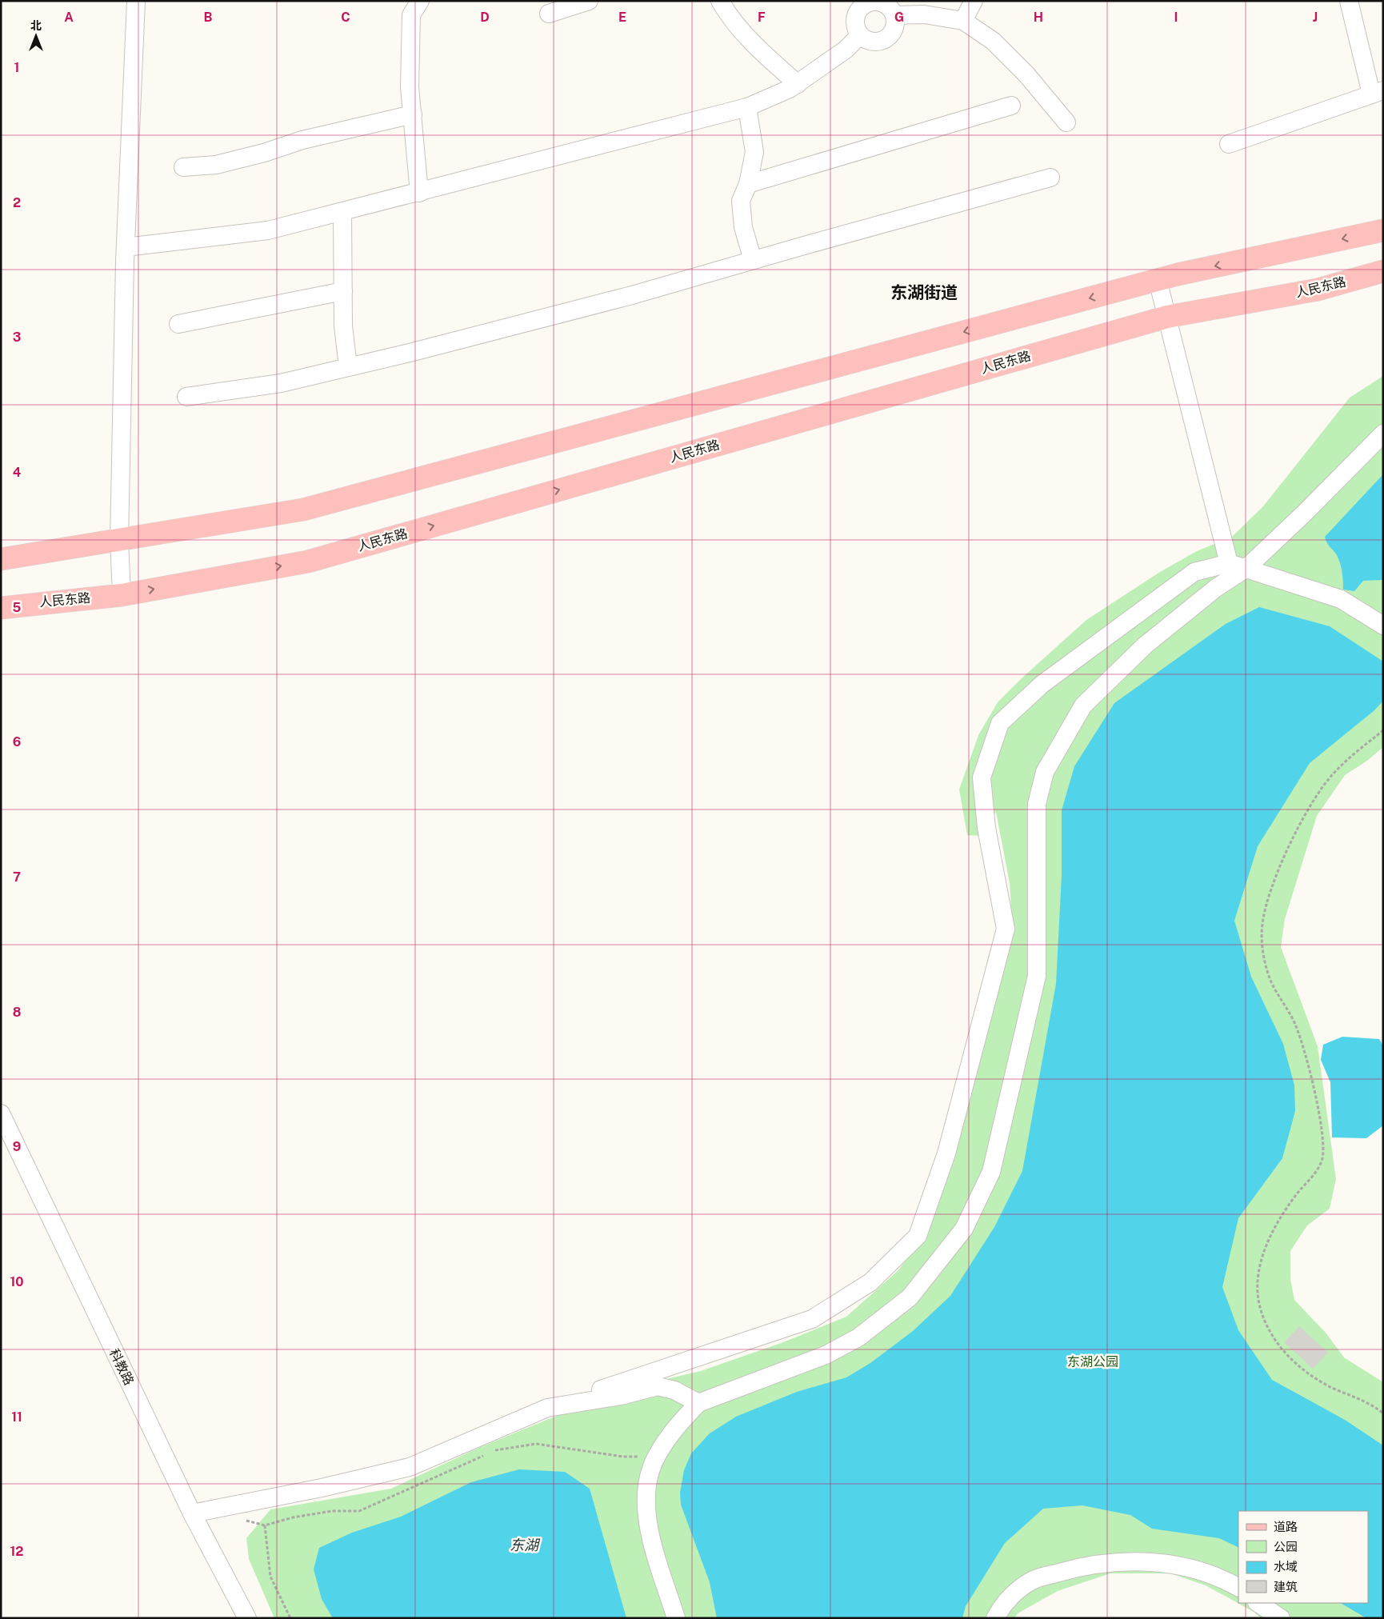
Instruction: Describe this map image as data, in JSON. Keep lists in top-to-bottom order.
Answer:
{
  "streets": {
    "main road": ["人民东路"],
    "street": ["科教路"]
  },
  "districts": ["东湖街道"],
  "water": ["东湖"],
  "parks": ["东湖公园"],
  "legend": [
    "道路",
    "公园",
    "水域",
    "建筑"
  ],
  "north": "top",
  "grid": {
    "columns": [
      "A",
      "B",
      "C",
      "D",
      "E",
      "F",
      "G",
      "H",
      "I",
      "J"
    ],
    "rows": [
      "1",
      "2",
      "3",
      "4",
      "5",
      "6",
      "7",
      "8",
      "9",
      "10",
      "11",
      "12"
    ]
  }
}
